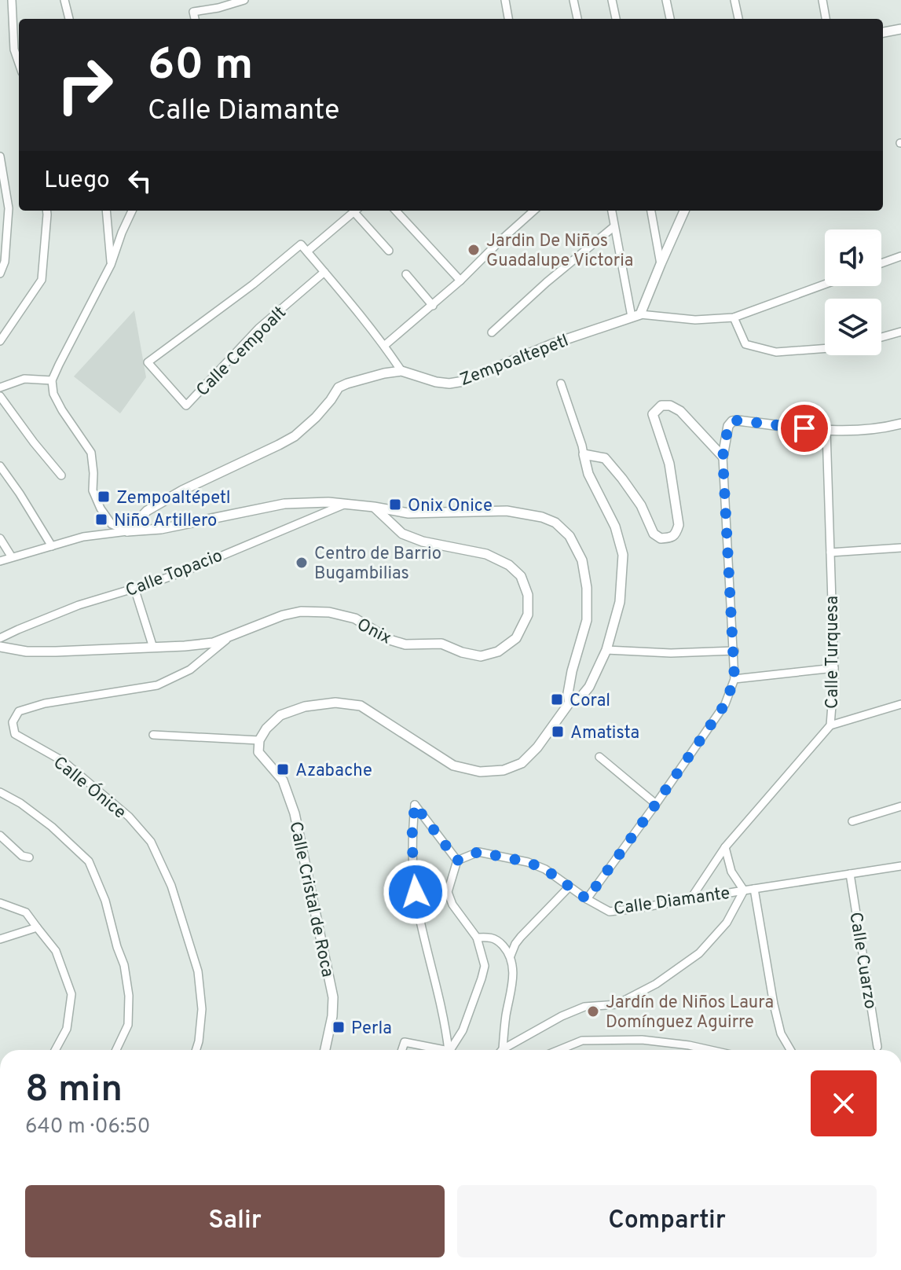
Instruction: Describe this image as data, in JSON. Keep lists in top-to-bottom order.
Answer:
{
  "streets": {
    "street": [
      "Calle Cempoalt",
      "Zempoaltepetl",
      "Calle Topacio",
      "Onix",
      "Calle Turquesa",
      "Calle Ónice",
      "Calle Cristal de Roca",
      "Calle Diamante",
      "Calle Cuarzo"
    ]
  },
  "crossings": [
    ["Onix", "Calle Ónice"],
    ["Calle Turquesa", "Calle Diamante"],
    ["Calle Diamante", "Calle Cuarzo"]
  ],
  "places": {
    "other": ["Jardin De Niños Guadalupe Victoria", "Centro de Barrio Bugambilias", "Jardín de Niños Laura Domínguez Aguirre"],
    "transit": [
      "Zempoaltépetl",
      "Onix Onice",
      "Niño Artillero",
      "Coral",
      "Amatista",
      "Azabache",
      "Perla"
    ]
  },
  "page": {
    "turn": ["60 m", "Calle Diamante"],
    "then": "Luego",
    "heading": ["8 min", "640 m · 06:50"],
    "buttons": ["Salir", "Compartir"]
  }
}
